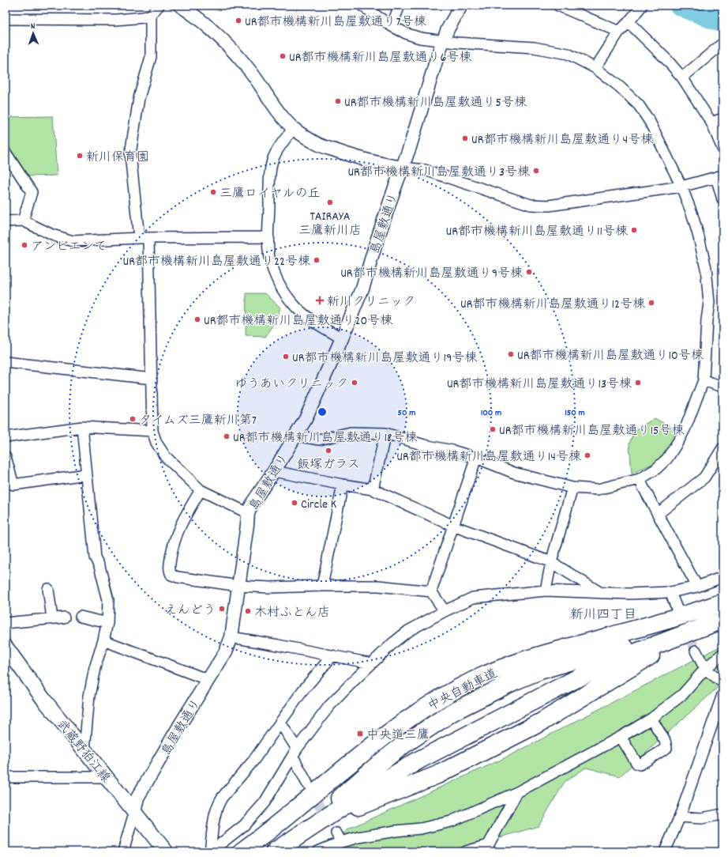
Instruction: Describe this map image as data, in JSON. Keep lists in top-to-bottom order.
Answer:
{
  "streets": {
    "highway": ["中央自動車道"],
    "main road": ["武蔵野狛江線"],
    "street": ["島屋敷通り"]
  },
  "crossings": [
    ["島屋敷通り", "武蔵野狛江線"]
  ],
  "districts": ["新川四丁目"],
  "places": {
    "other": [
      "UR都市機構新川島屋敷通り7号棟",
      "UR都市機構新川島屋敷通り6号棟",
      "UR都市機構新川島屋敷通り5号棟",
      "UR都市機構新川島屋敷通り4号棟",
      "新川保育園",
      "UR都市機構新川島屋敷通り3号棟",
      "三鷹ロイヤルの丘",
      "TAIRAYA 三鷹新川店",
      "UR都市機構新川島屋敷通り11号棟",
      "アンビエンて",
      "UR都市機構新川島屋敷通り22号棟",
      "UR都市機構新川島屋敷通り9号棟",
      "UR都市機構新川島屋敷通り12号棟",
      "UR都市機構新川島屋敷通り20号棟",
      "UR都市機構新川島屋敷通り10号棟",
      "UR都市機構新川島屋敷通り19号棟",
      "ゆうあいクリニック",
      "UR都市機構新川島屋敷通り13号棟",
      "タイムズ三鷹新川第7",
      "UR都市機構新川島屋敷通り15号棟",
      "UR都市機構新川島屋敷通り18号棟",
      "飯塚ガラス",
      "UR都市機構新川島屋敷通り14号棟",
      "Circle K",
      "えんどう",
      "木村ふとん店"
    ],
    "health": ["新川クリニック"],
    "transit": ["中央道三鷹"]
  },
  "north": "top",
  "rings": ["50 m", "100 m", "150 m"]
}
